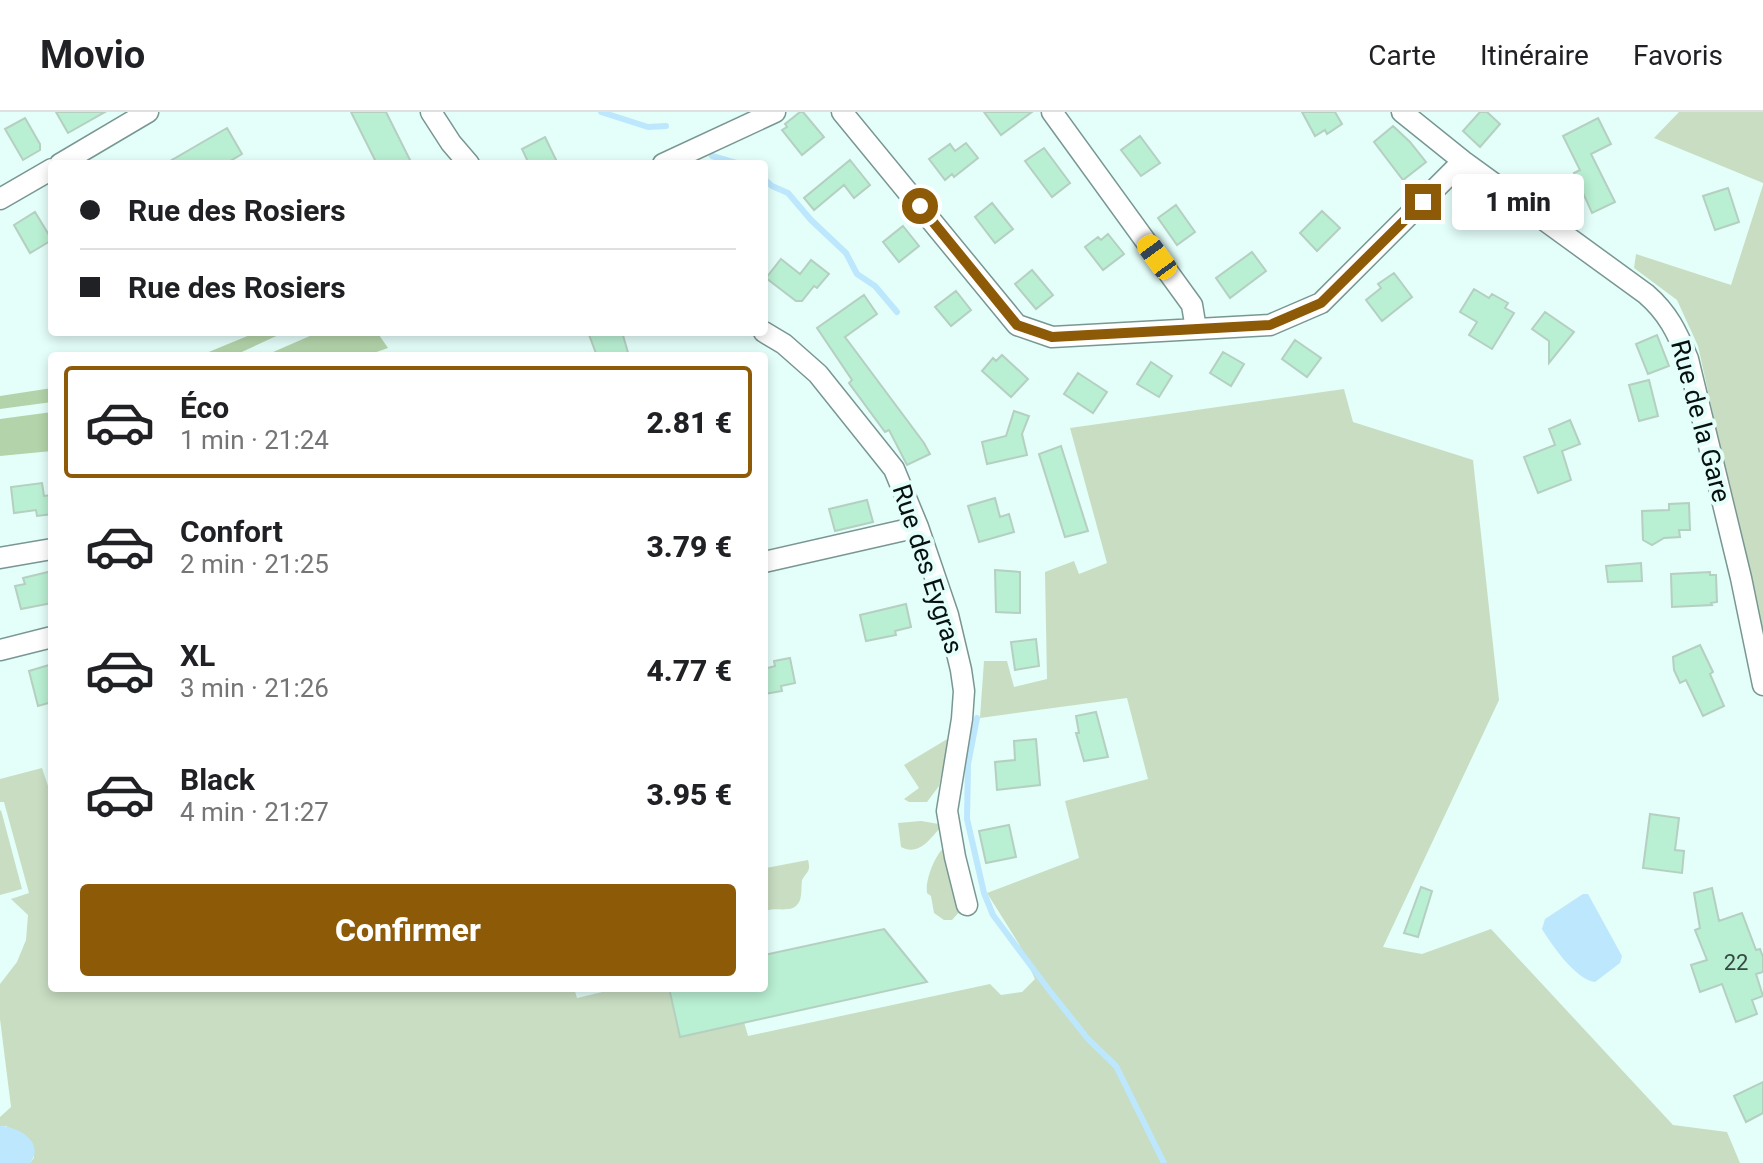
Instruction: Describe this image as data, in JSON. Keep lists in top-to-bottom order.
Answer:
{
  "streets": {
    "street": ["Rue de la Gare", "Rue des Eygras"]
  },
  "house_numbers": ["22"],
  "page": {
    "header": "Movio",
    "nav": ["Carte", "Itinéraire", "Favoris"],
    "banner": ["Rue des Rosiers", "Rue des Rosiers"],
    "bubble": "1 min",
    "list": [
      {
        "name": "Éco",
        "note": "1 min · 21:24",
        "value": "2.81 €"
      },
      {
        "name": "Confort",
        "note": "2 min · 21:25",
        "value": "3.79 €"
      },
      {
        "name": "XL",
        "note": "3 min · 21:26",
        "value": "4.77 €"
      },
      {
        "name": "Black",
        "note": "4 min · 21:27",
        "value": "3.95 €"
      }
    ],
    "buttons": "Confirmer"
  }
}
